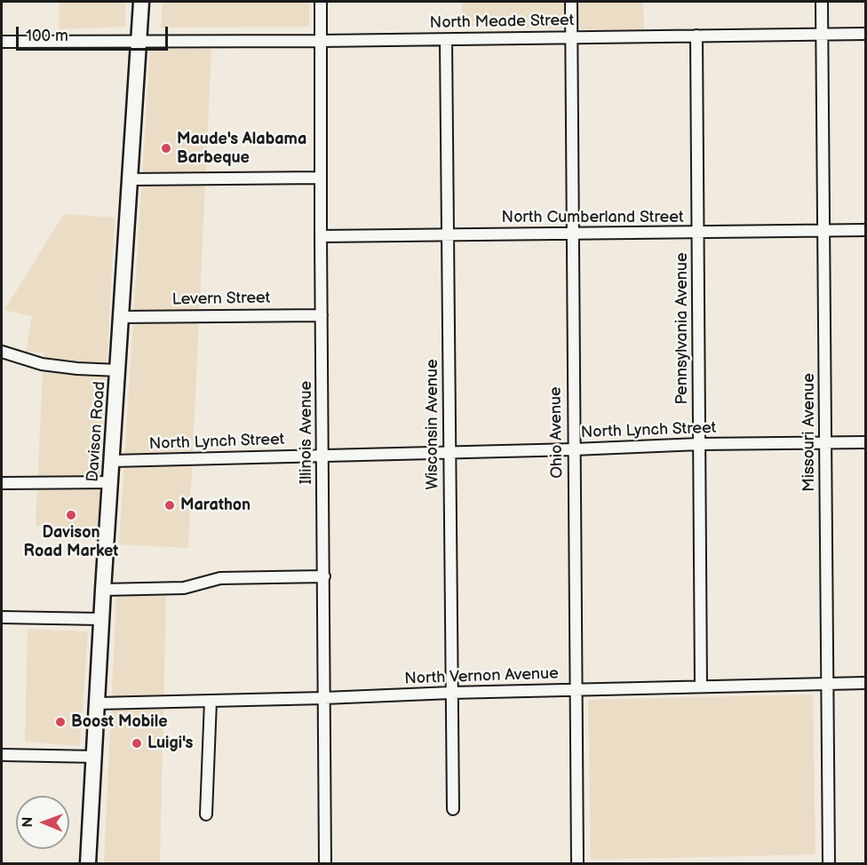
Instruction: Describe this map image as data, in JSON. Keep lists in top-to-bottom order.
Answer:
{
  "streets": {
    "main road": ["Davison Road"],
    "street": [
      "North Meade Street",
      "North Cumberland Street",
      "Levern Street",
      "Pennsylvania Avenue",
      "Wisconsin Avenue",
      "North Lynch Street",
      "Illinois Avenue",
      "Ohio Avenue",
      "Missouri Avenue",
      "North Vernon Avenue"
    ]
  },
  "crossings": [
    ["North Meade Street", "Pennsylvania Avenue"],
    ["North Meade Street", "Wisconsin Avenue"],
    ["North Meade Street", "Davison Road"],
    ["North Meade Street", "Illinois Avenue"],
    ["North Meade Street", "Ohio Avenue"],
    ["North Meade Street", "Missouri Avenue"],
    ["North Cumberland Street", "Pennsylvania Avenue"],
    ["North Cumberland Street", "Wisconsin Avenue"],
    ["North Cumberland Street", "Illinois Avenue"],
    ["North Cumberland Street", "Ohio Avenue"],
    ["North Cumberland Street", "Missouri Avenue"],
    ["Levern Street", "Davison Road"],
    ["Levern Street", "Illinois Avenue"],
    ["Pennsylvania Avenue", "North Lynch Street"],
    ["Pennsylvania Avenue", "North Vernon Avenue"],
    ["Wisconsin Avenue", "North Lynch Street"],
    ["Wisconsin Avenue", "North Vernon Avenue"],
    ["North Lynch Street", "Davison Road"],
    ["North Lynch Street", "Illinois Avenue"],
    ["North Lynch Street", "Ohio Avenue"],
    ["North Lynch Street", "Missouri Avenue"],
    ["Davison Road", "North Vernon Avenue"],
    ["Illinois Avenue", "North Vernon Avenue"],
    ["Ohio Avenue", "North Vernon Avenue"],
    ["Missouri Avenue", "North Vernon Avenue"]
  ],
  "places": [
    "Maude's Alabama Barbeque",
    "Marathon",
    "Davison Road Market",
    "Boost Mobile",
    "Luigi's"
  ],
  "scale_bar": "100 m",
  "north": "left"
}
